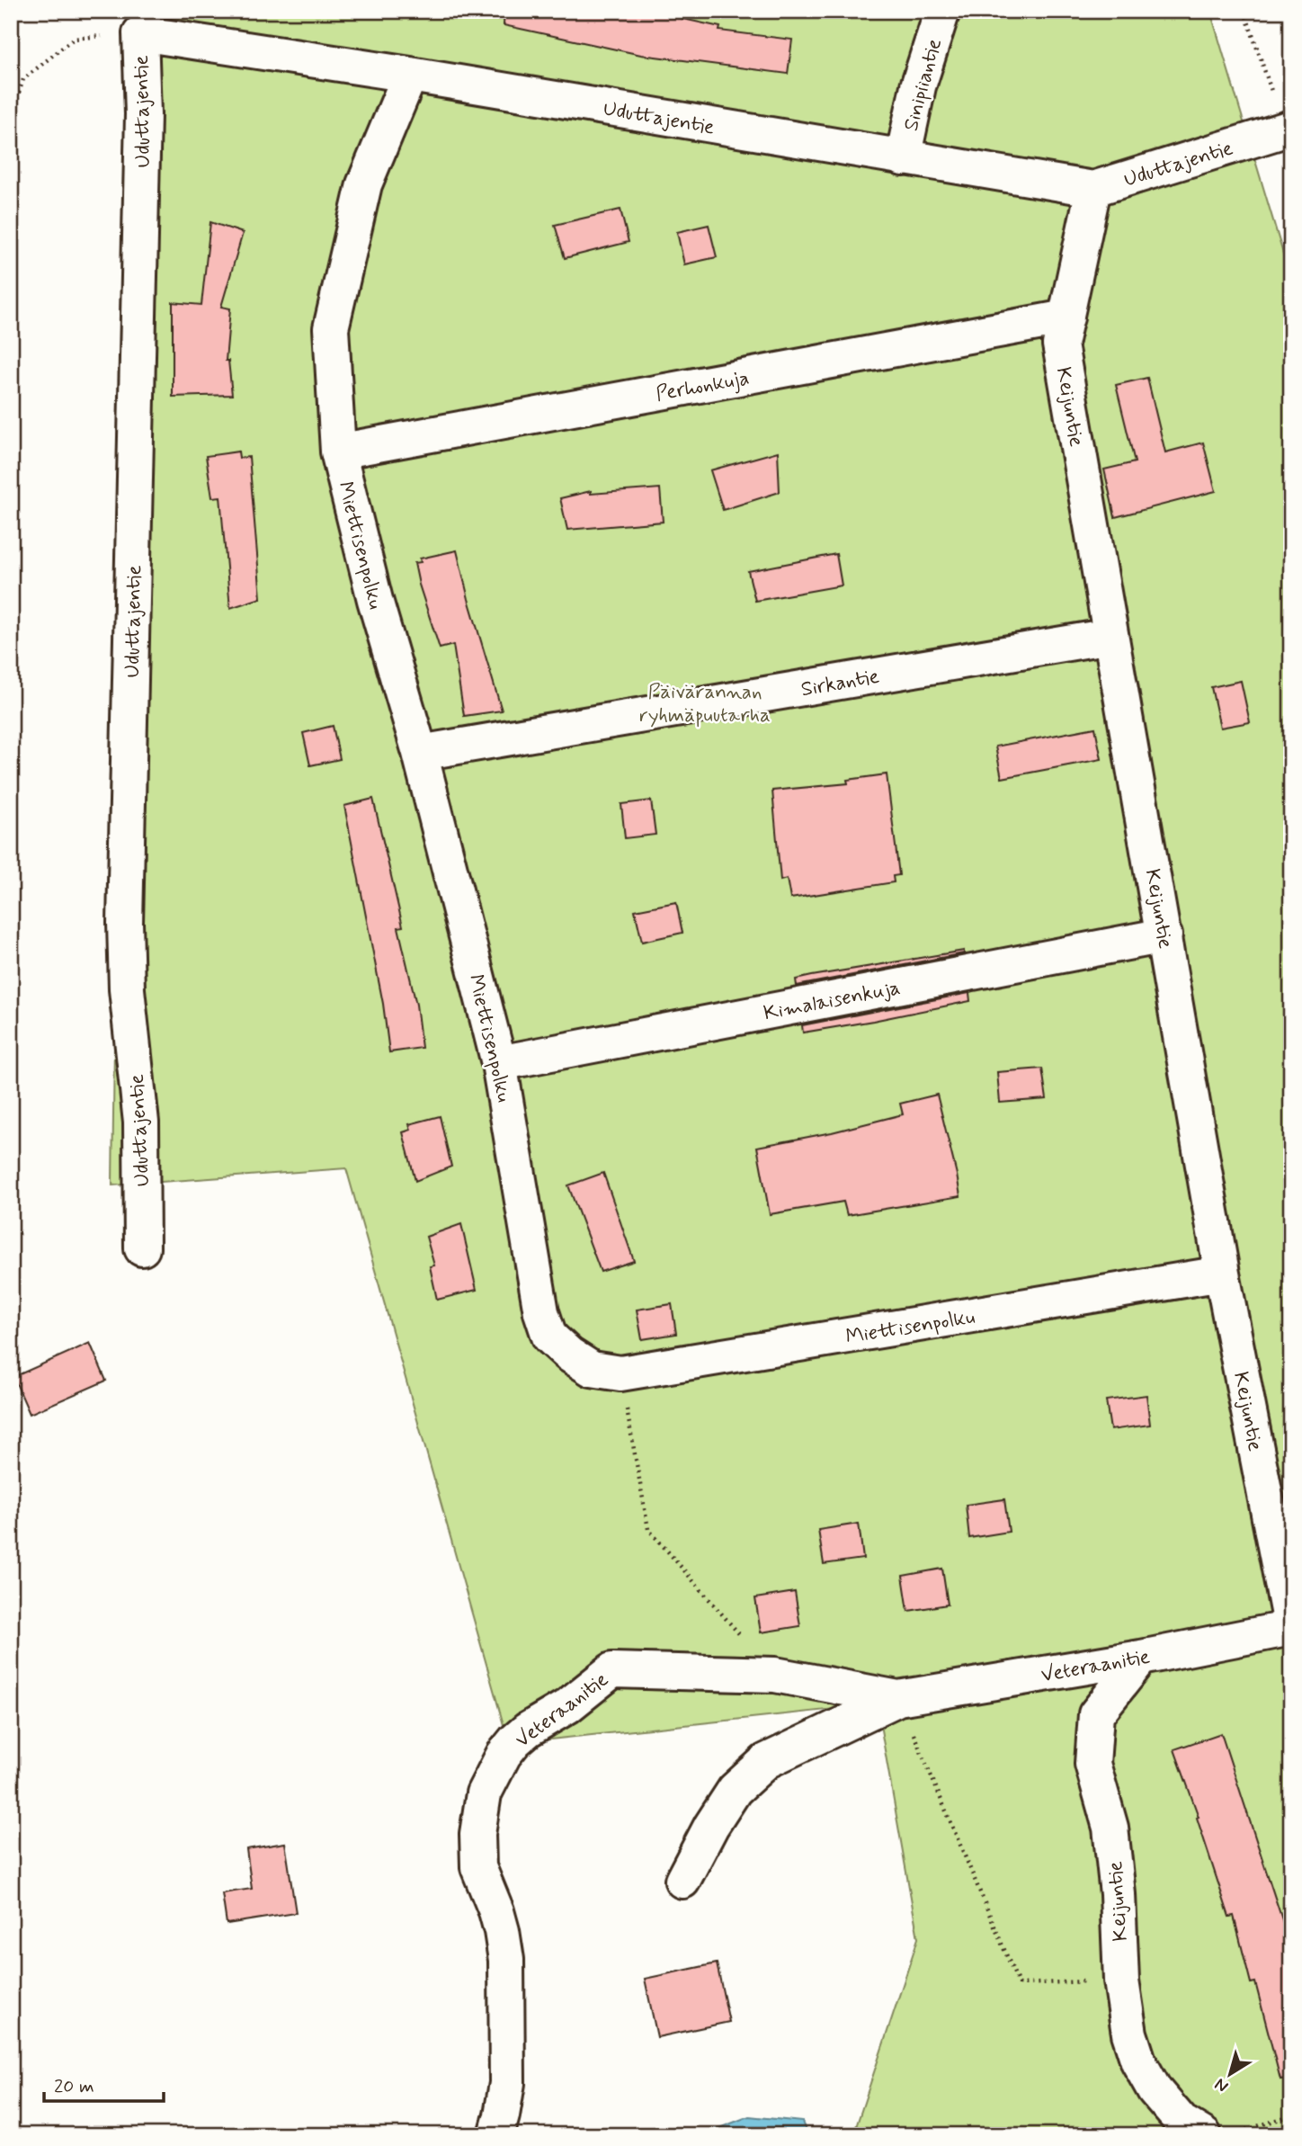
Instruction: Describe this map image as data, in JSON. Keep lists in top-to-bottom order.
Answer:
{
  "streets": {
    "street": [
      "Sinipiiantie",
      "Uduttajentie",
      "Perhonkuja",
      "Keijuntie",
      "Miettisenpolku",
      "Sirkantie",
      "Kimalaisenkuja",
      "Veteraanitie"
    ]
  },
  "crossings": [
    ["Sinipiiantie", "Uduttajentie"],
    ["Uduttajentie", "Keijuntie"],
    ["Uduttajentie", "Miettisenpolku"],
    ["Perhonkuja", "Keijuntie"],
    ["Perhonkuja", "Miettisenpolku"],
    ["Keijuntie", "Miettisenpolku"],
    ["Keijuntie", "Sirkantie"],
    ["Keijuntie", "Kimalaisenkuja"],
    ["Keijuntie", "Veteraanitie"],
    ["Miettisenpolku", "Sirkantie"],
    ["Miettisenpolku", "Kimalaisenkuja"]
  ],
  "parks": ["Päivärannan ryhmäpuutarha"],
  "scale_bar": "20 m",
  "north": "bottom left"
}
